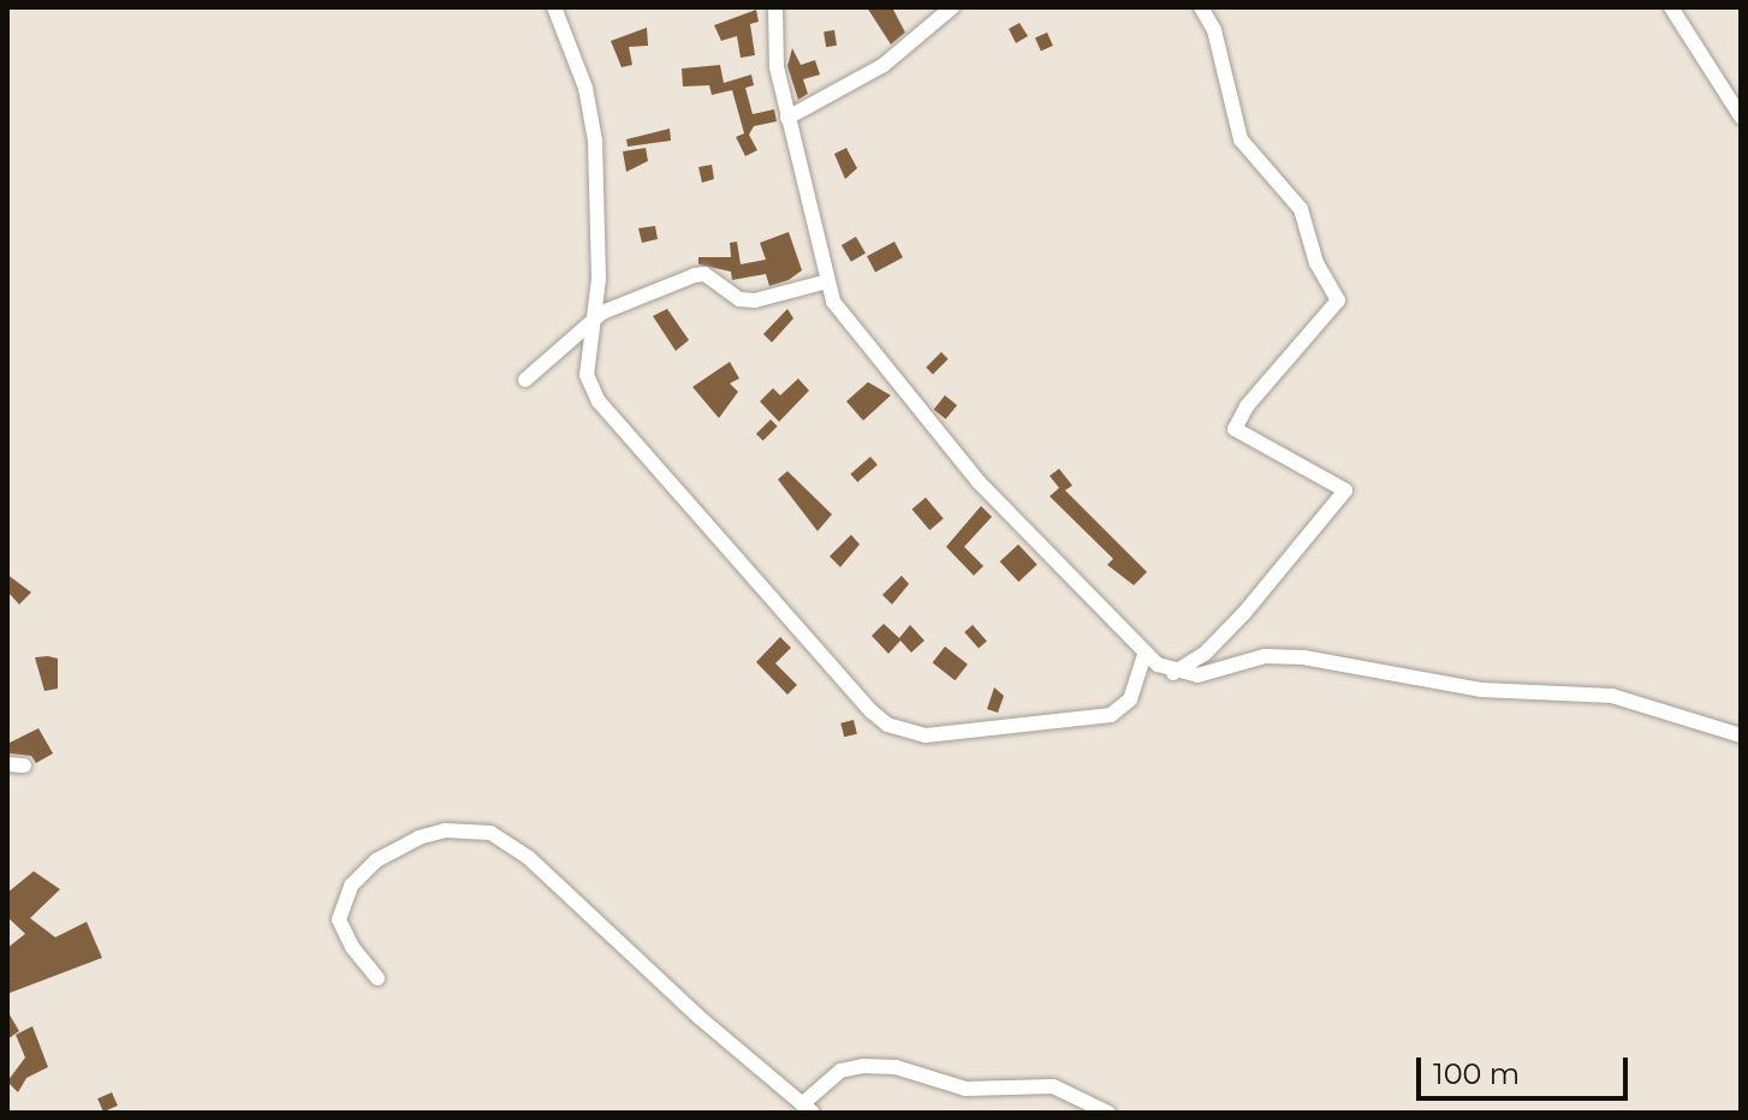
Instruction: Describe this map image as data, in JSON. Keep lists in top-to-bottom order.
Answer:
{
  "scale_bar": "100 m"
}
